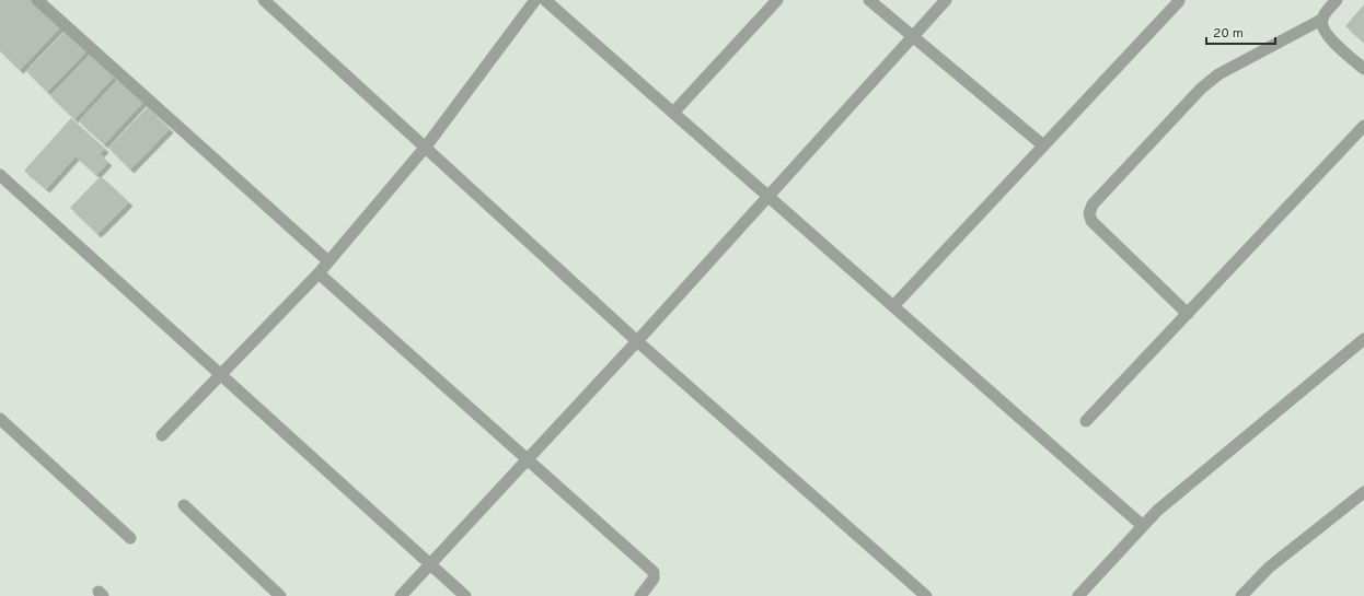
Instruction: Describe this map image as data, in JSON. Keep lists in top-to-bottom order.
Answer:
{
  "scale_bar": "20 m"
}
